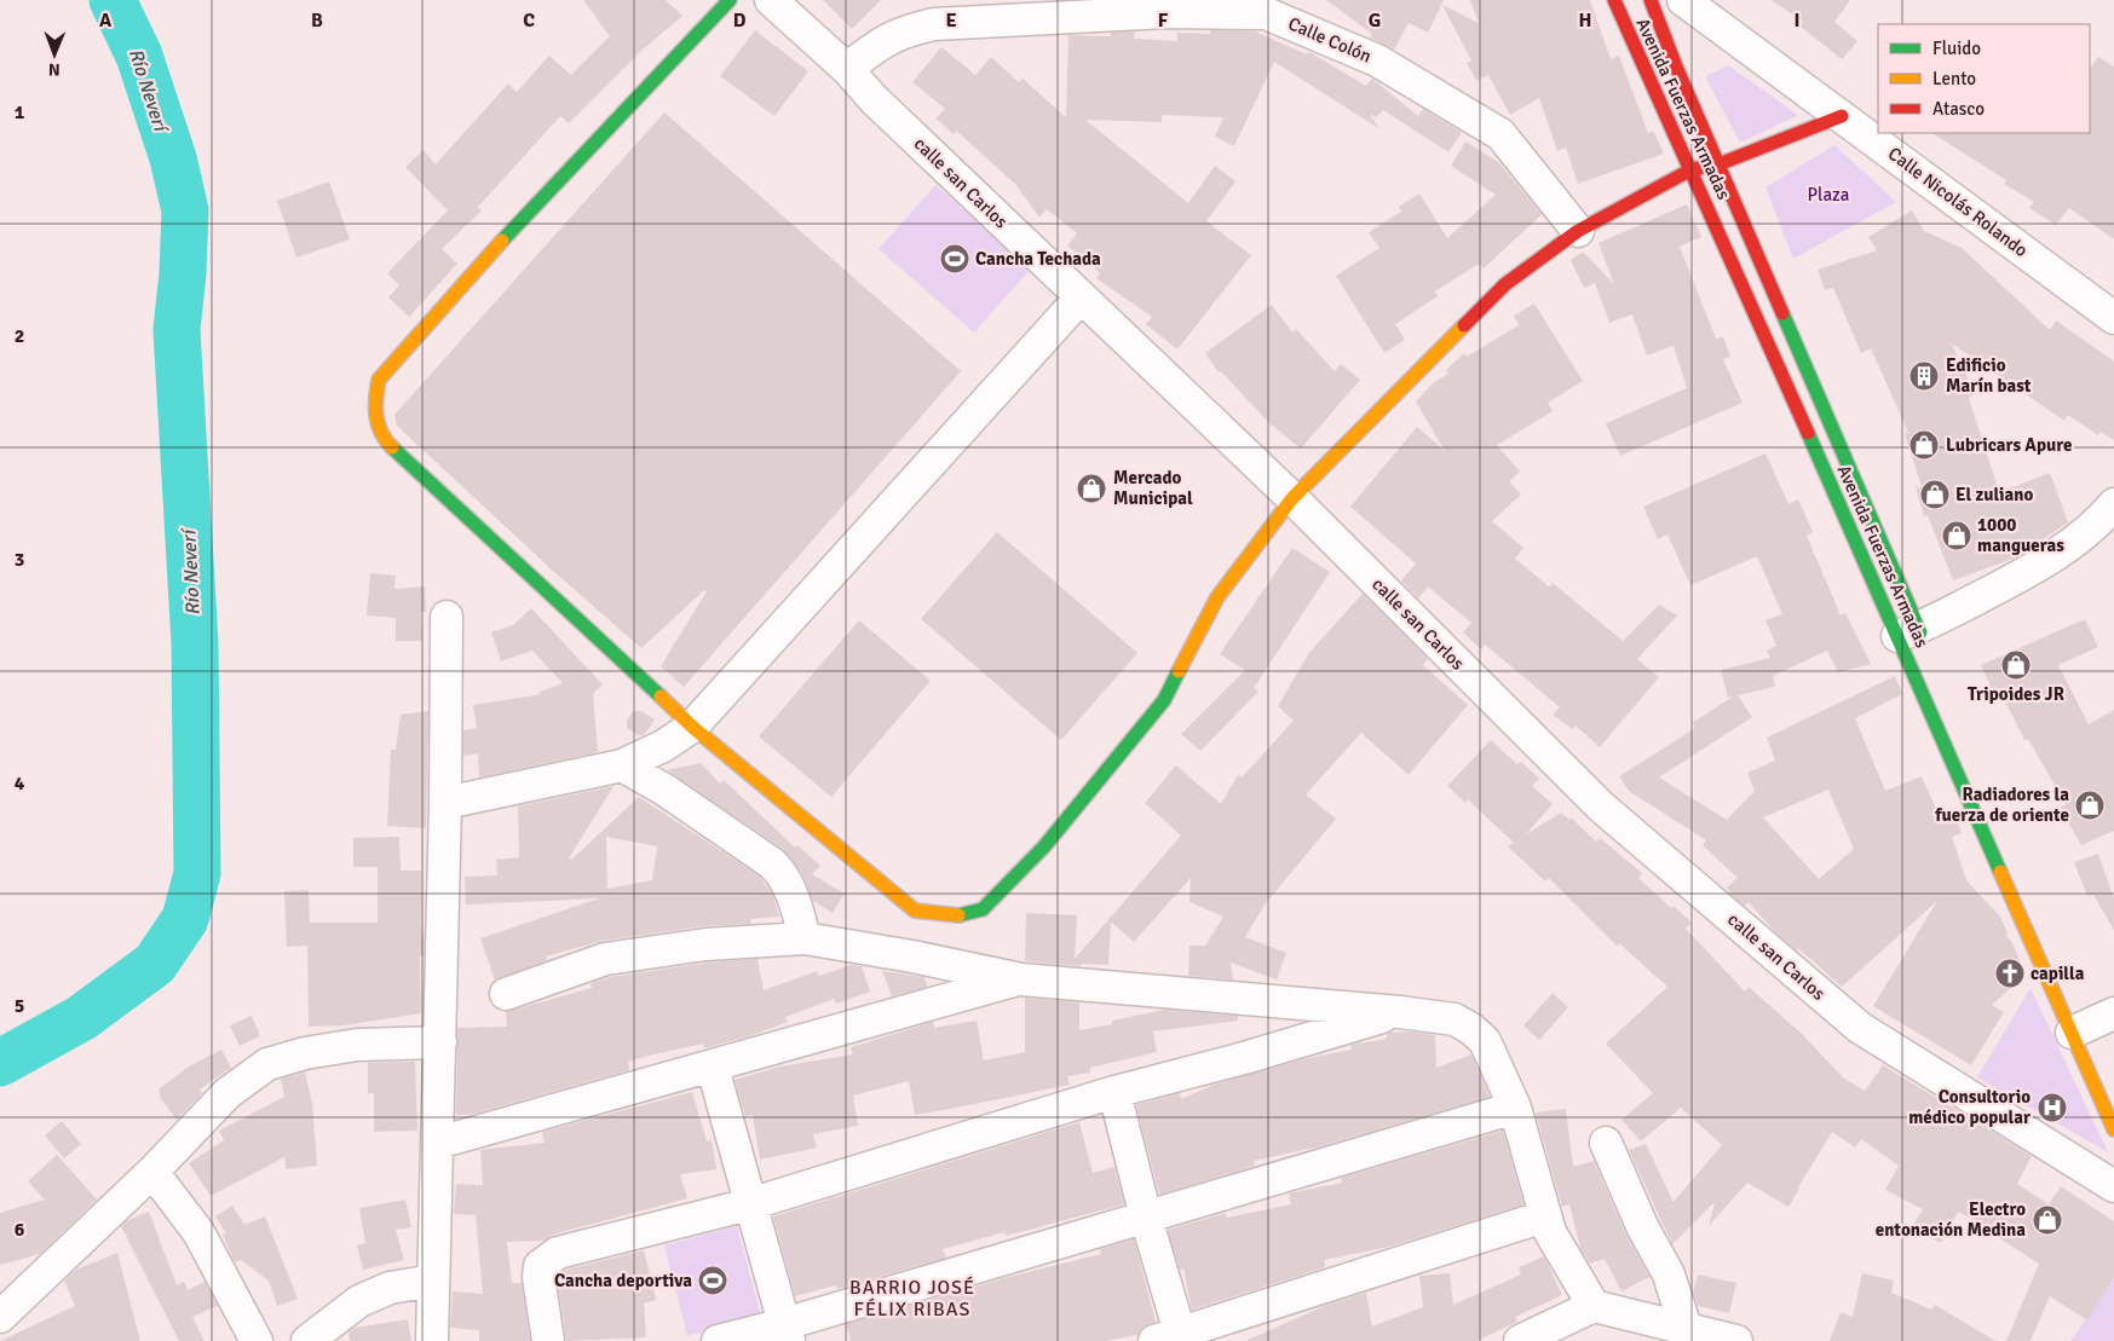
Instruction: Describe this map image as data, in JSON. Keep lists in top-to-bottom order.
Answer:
{
  "streets": {
    "street": [
      "Calle Colón",
      "Avenida Fuerzas Armadas",
      "calle san Carlos",
      "Calle Nicolás Rolando"
    ]
  },
  "crossings": [
    ["Calle Colón", "calle san Carlos"]
  ],
  "districts": ["BARRIO JOSÉ FÉLIX RIBAS"],
  "water": ["Río Neverí"],
  "parks": ["Plaza"],
  "places": {
    "sports": ["Cancha Techada", "Cancha deportiva"],
    "building": ["Edificio Marín bast"],
    "shop": [
      "Lubricars Apure",
      "Mercado Municipal",
      "El zuliano",
      "1000 mangueras",
      "Tripoides JR",
      "Radiadores la fuerza de oriente",
      "Electro entonación Medina"
    ],
    "church": ["capilla"],
    "hospital": ["Consultorio médico popular"]
  },
  "legend": ["Fluido", "Lento", "Atasco"],
  "north": "bottom",
  "grid": {
    "columns": [
      "A",
      "B",
      "C",
      "D",
      "E",
      "F",
      "G",
      "H",
      "I"
    ],
    "rows": [
      "1",
      "2",
      "3",
      "4",
      "5",
      "6"
    ]
  }
}
